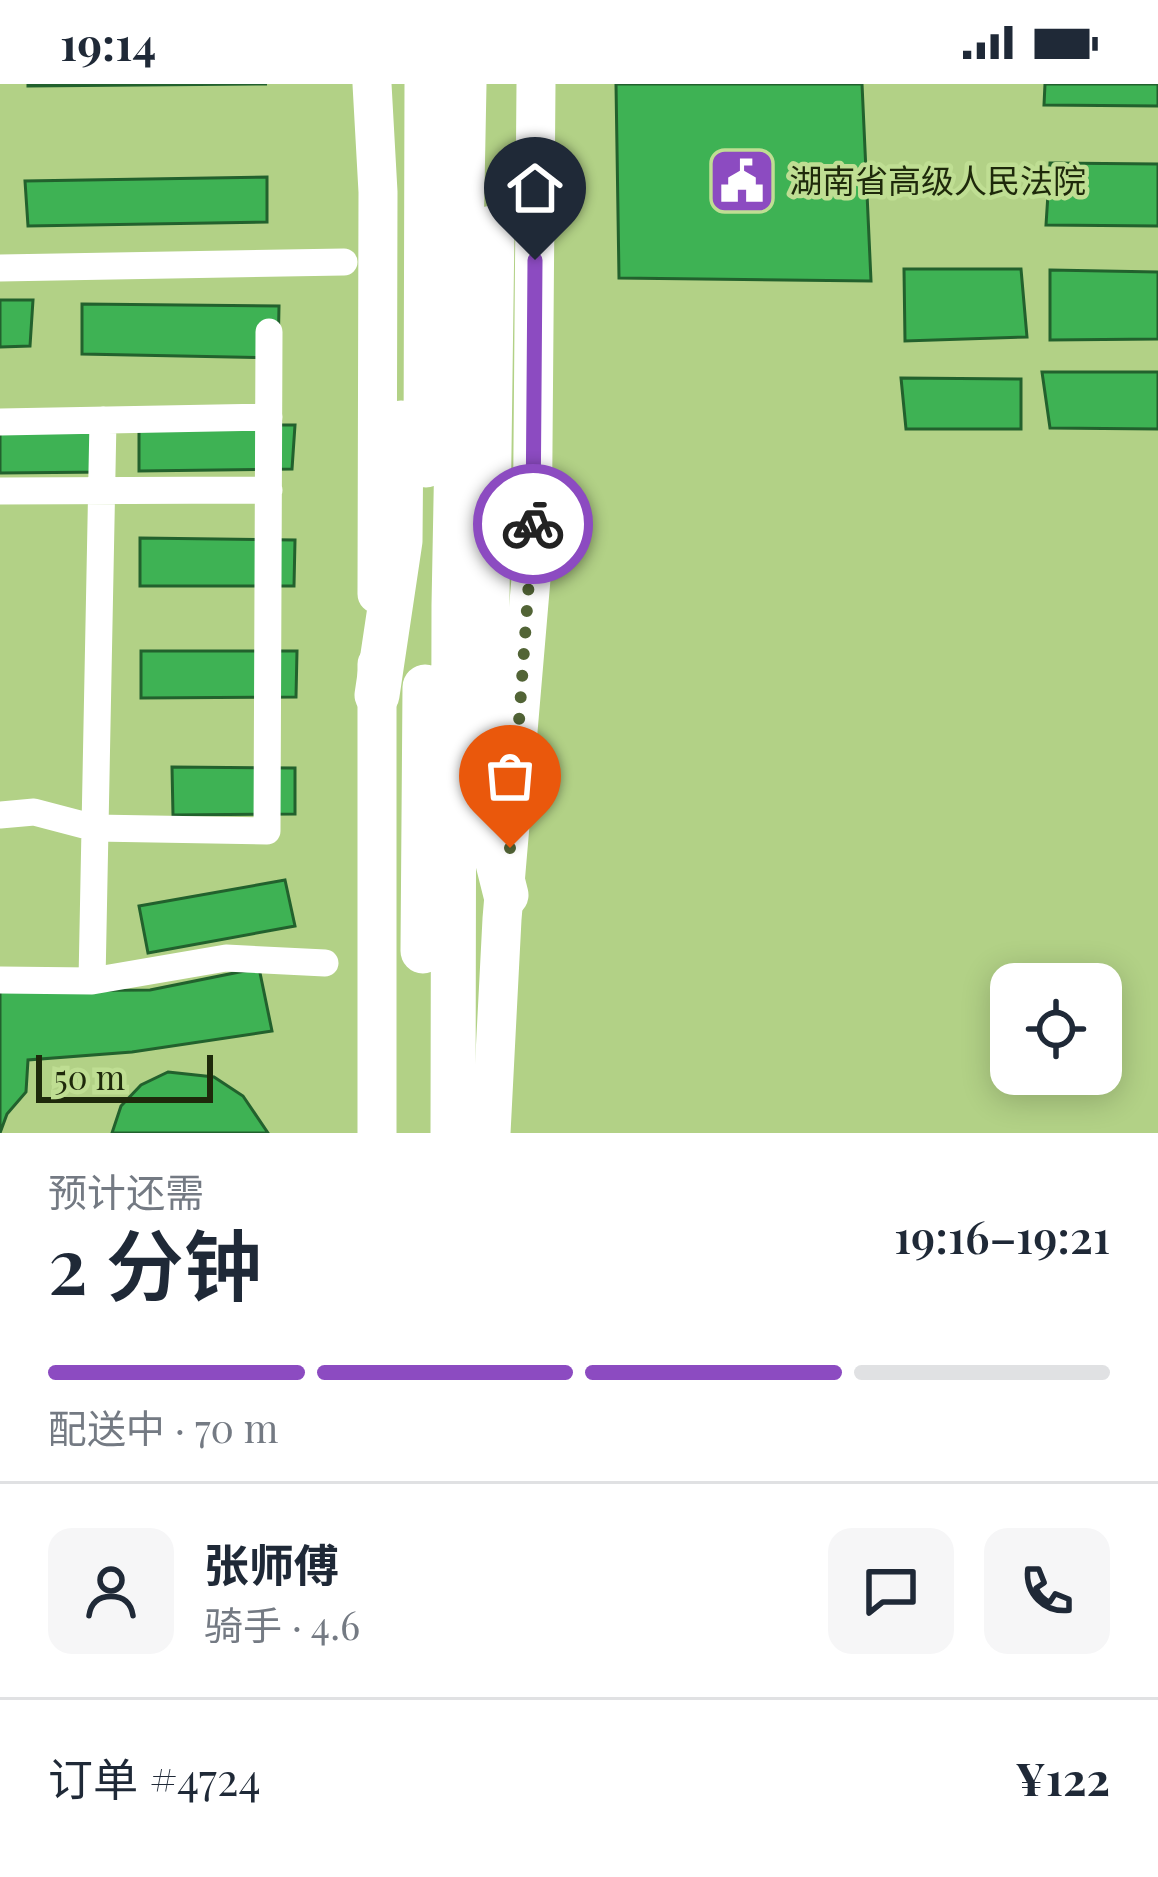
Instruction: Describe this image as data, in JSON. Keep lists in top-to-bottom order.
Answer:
{
  "places": {
    "public building": ["湖南省高级人民法院"]
  },
  "scale_bar": "50 m",
  "page": {
    "status": "19:14",
    "scale": "50 m",
    "heading": ["2 分钟", "预计还需", "19:16–19:21"],
    "panel": [
      "张师傅",
      "骑手 · 4.6",
      "订单 #4724",
      "¥122"
    ],
    "bar": "配送中 · 70 m"
  }
}
